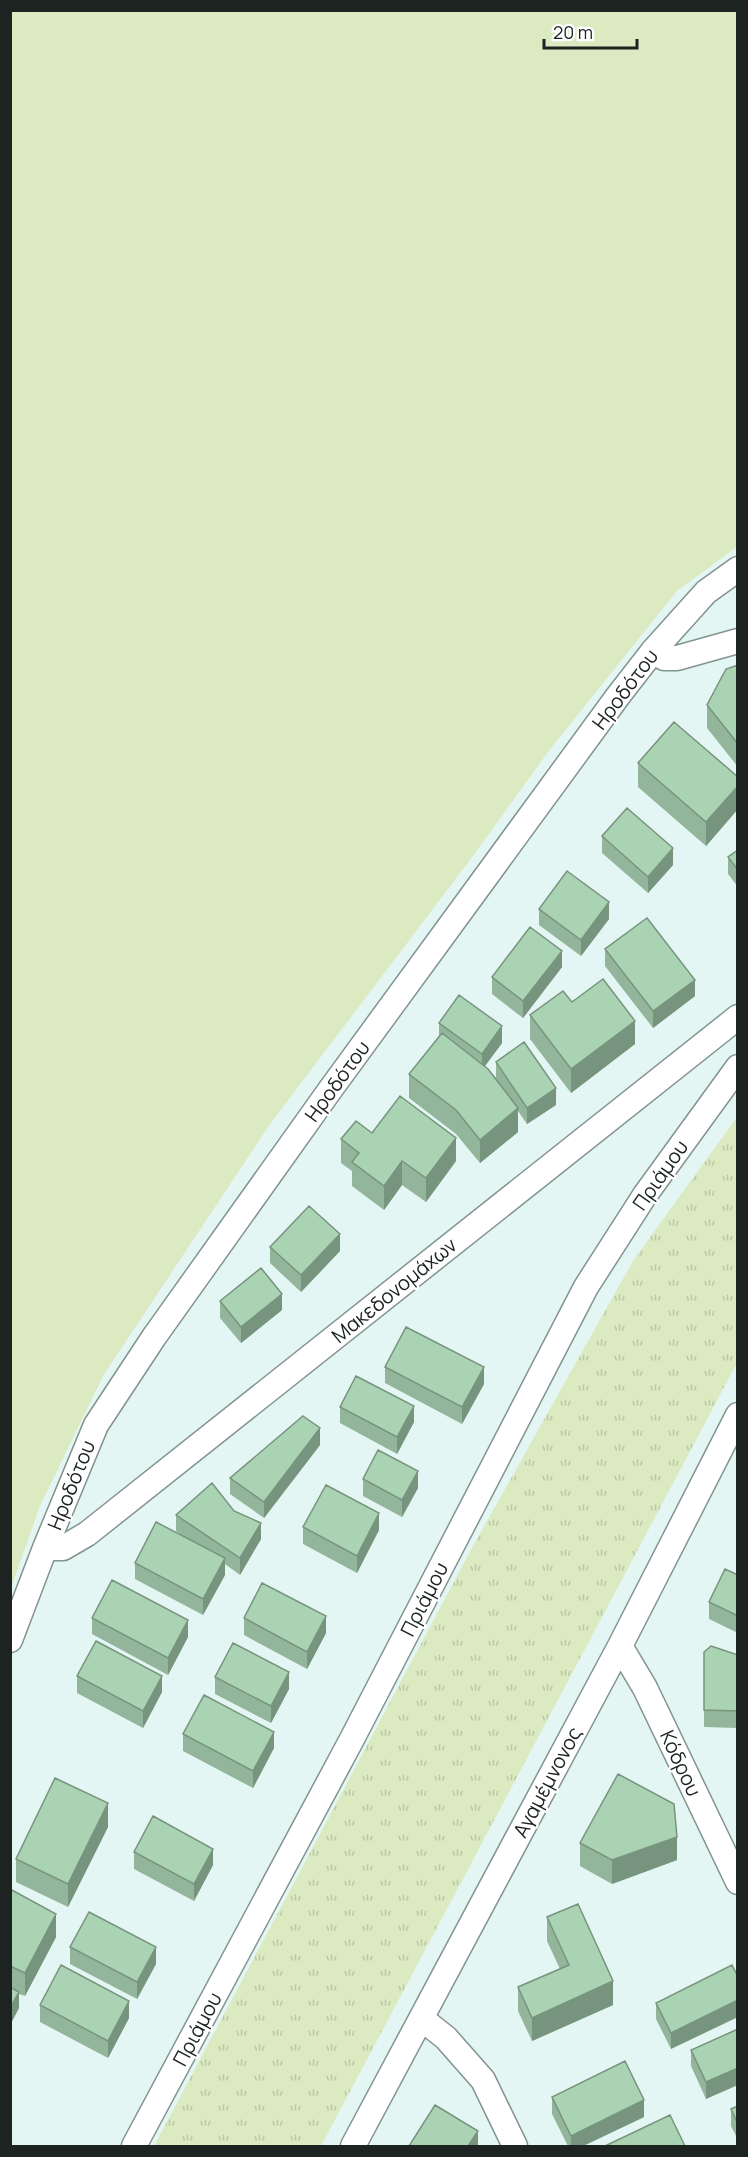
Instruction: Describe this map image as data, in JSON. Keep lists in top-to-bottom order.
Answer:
{
  "streets": {
    "street": [
      "Ηροδότου",
      "Πριάμου",
      "Μακεδονομάχων",
      "Κόδρου",
      "Αγαμέμνονος"
    ]
  },
  "crossings": [
    ["Ηροδότου", "Μακεδονομάχων"],
    ["Κόδρου", "Αγαμέμνονος"]
  ],
  "scale_bar": "20 m"
}
